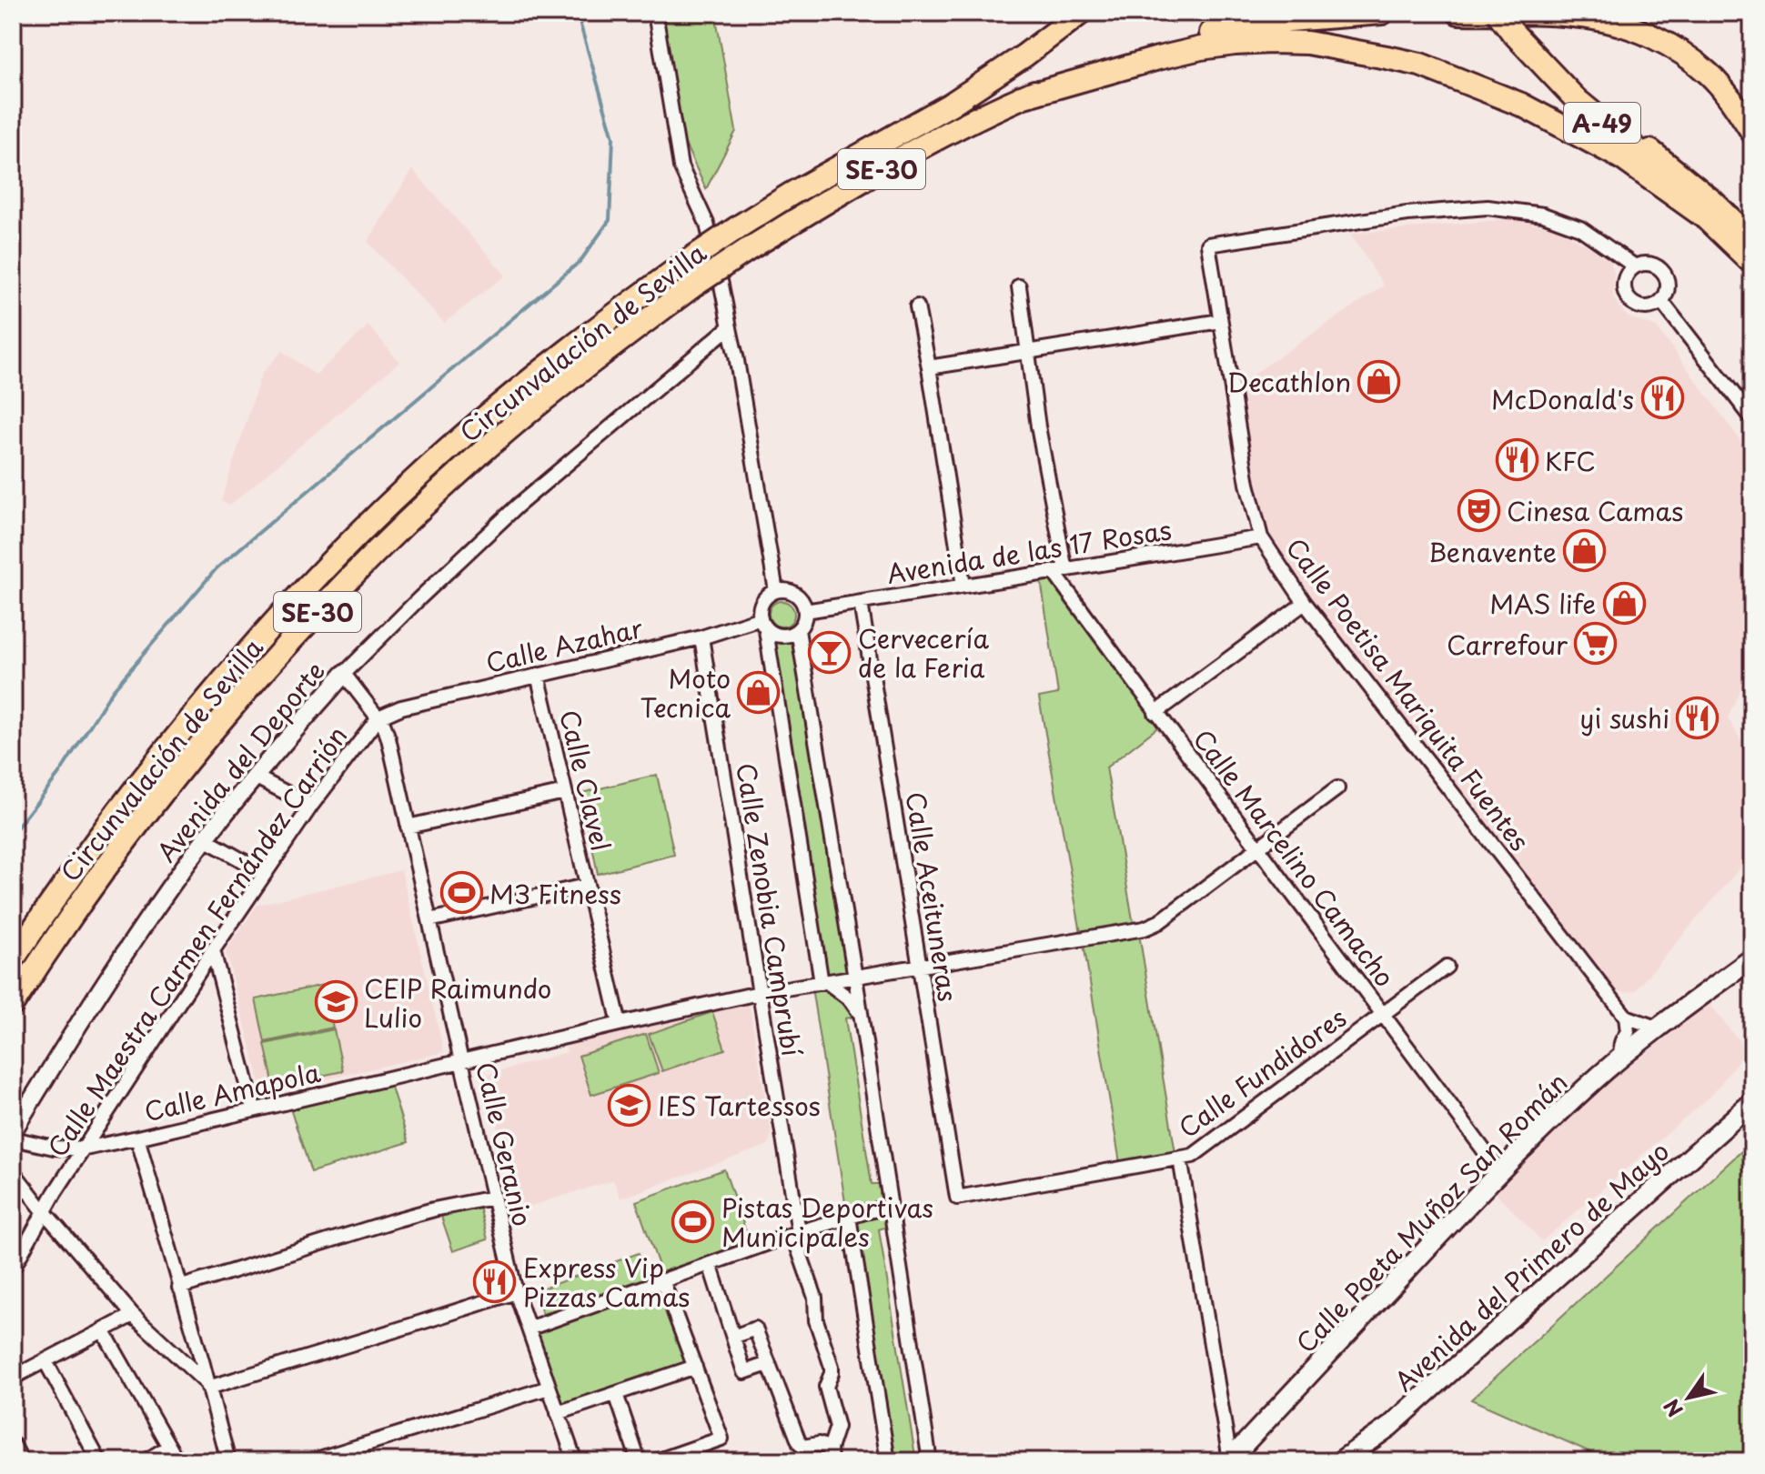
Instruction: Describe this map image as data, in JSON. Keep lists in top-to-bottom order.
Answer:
{
  "streets": {
    "highway": ["A-49", "SE-30", "Circunvalación de Sevilla"],
    "main road": ["Calle Poeta Muñoz San Román", "Avenida del Primero de Mayo"],
    "street": [
      "Avenida de las 17 Rosas",
      "Calle Azahar",
      "Calle Poetisa Mariquita Fuentes",
      "Avenida del Deporte",
      "Calle Clavel",
      "Calle Marcelino Camacho",
      "Calle Aceituneras",
      "Calle Zenobia Camprubí",
      "Calle Maestra Carmen Fernández Carrión",
      "Calle Fundidores",
      "Calle Amapola",
      "Calle Geranio"
    ]
  },
  "crossings": [
    ["Avenida de las 17 Rosas", "Calle Azahar"],
    ["Avenida de las 17 Rosas", "Calle Poetisa Mariquita Fuentes"],
    ["Avenida de las 17 Rosas", "Calle Marcelino Camacho"],
    ["Avenida de las 17 Rosas", "Calle Aceituneras"],
    ["Calle Azahar", "Calle Clavel"],
    ["Calle Azahar", "Calle Zenobia Camprubí"],
    ["Calle Azahar", "Calle Maestra Carmen Fernández Carrión"],
    ["Calle Azahar", "Calle Geranio"],
    ["Avenida del Deporte", "Calle Geranio"],
    ["Calle Clavel", "Calle Amapola"],
    ["Calle Marcelino Camacho", "Calle Fundidores"],
    ["Calle Marcelino Camacho", "Calle Amapola"],
    ["Calle Marcelino Camacho", "Calle Poeta Muñoz San Román"],
    ["Calle Aceituneras", "Calle Fundidores"],
    ["Calle Aceituneras", "Calle Amapola"],
    ["Calle Zenobia Camprubí", "Calle Amapola"],
    ["Calle Maestra Carmen Fernández Carrión", "Calle Amapola"],
    ["Calle Maestra Carmen Fernández Carrión", "Calle Geranio"],
    ["Calle Amapola", "Calle Geranio"]
  ],
  "places": {
    "shop": [
      "Decathlon",
      "Benavente",
      "MAS life",
      "Moto Tecnica"
    ],
    "restaurant": [
      "McDonald's",
      "KFC",
      "yi sushi",
      "Express Vip Pizzas Camas"
    ],
    "theatre": ["Cinesa Camas"],
    "supermarket": ["Carrefour"],
    "bar": ["Cervecería de la Feria"],
    "sports": ["M3 Fitness", "Pistas Deportivas Municipales"],
    "school or university": ["CEIP Raimundo Lulio", "IES Tartessos"]
  },
  "north": "bottom left"
}
